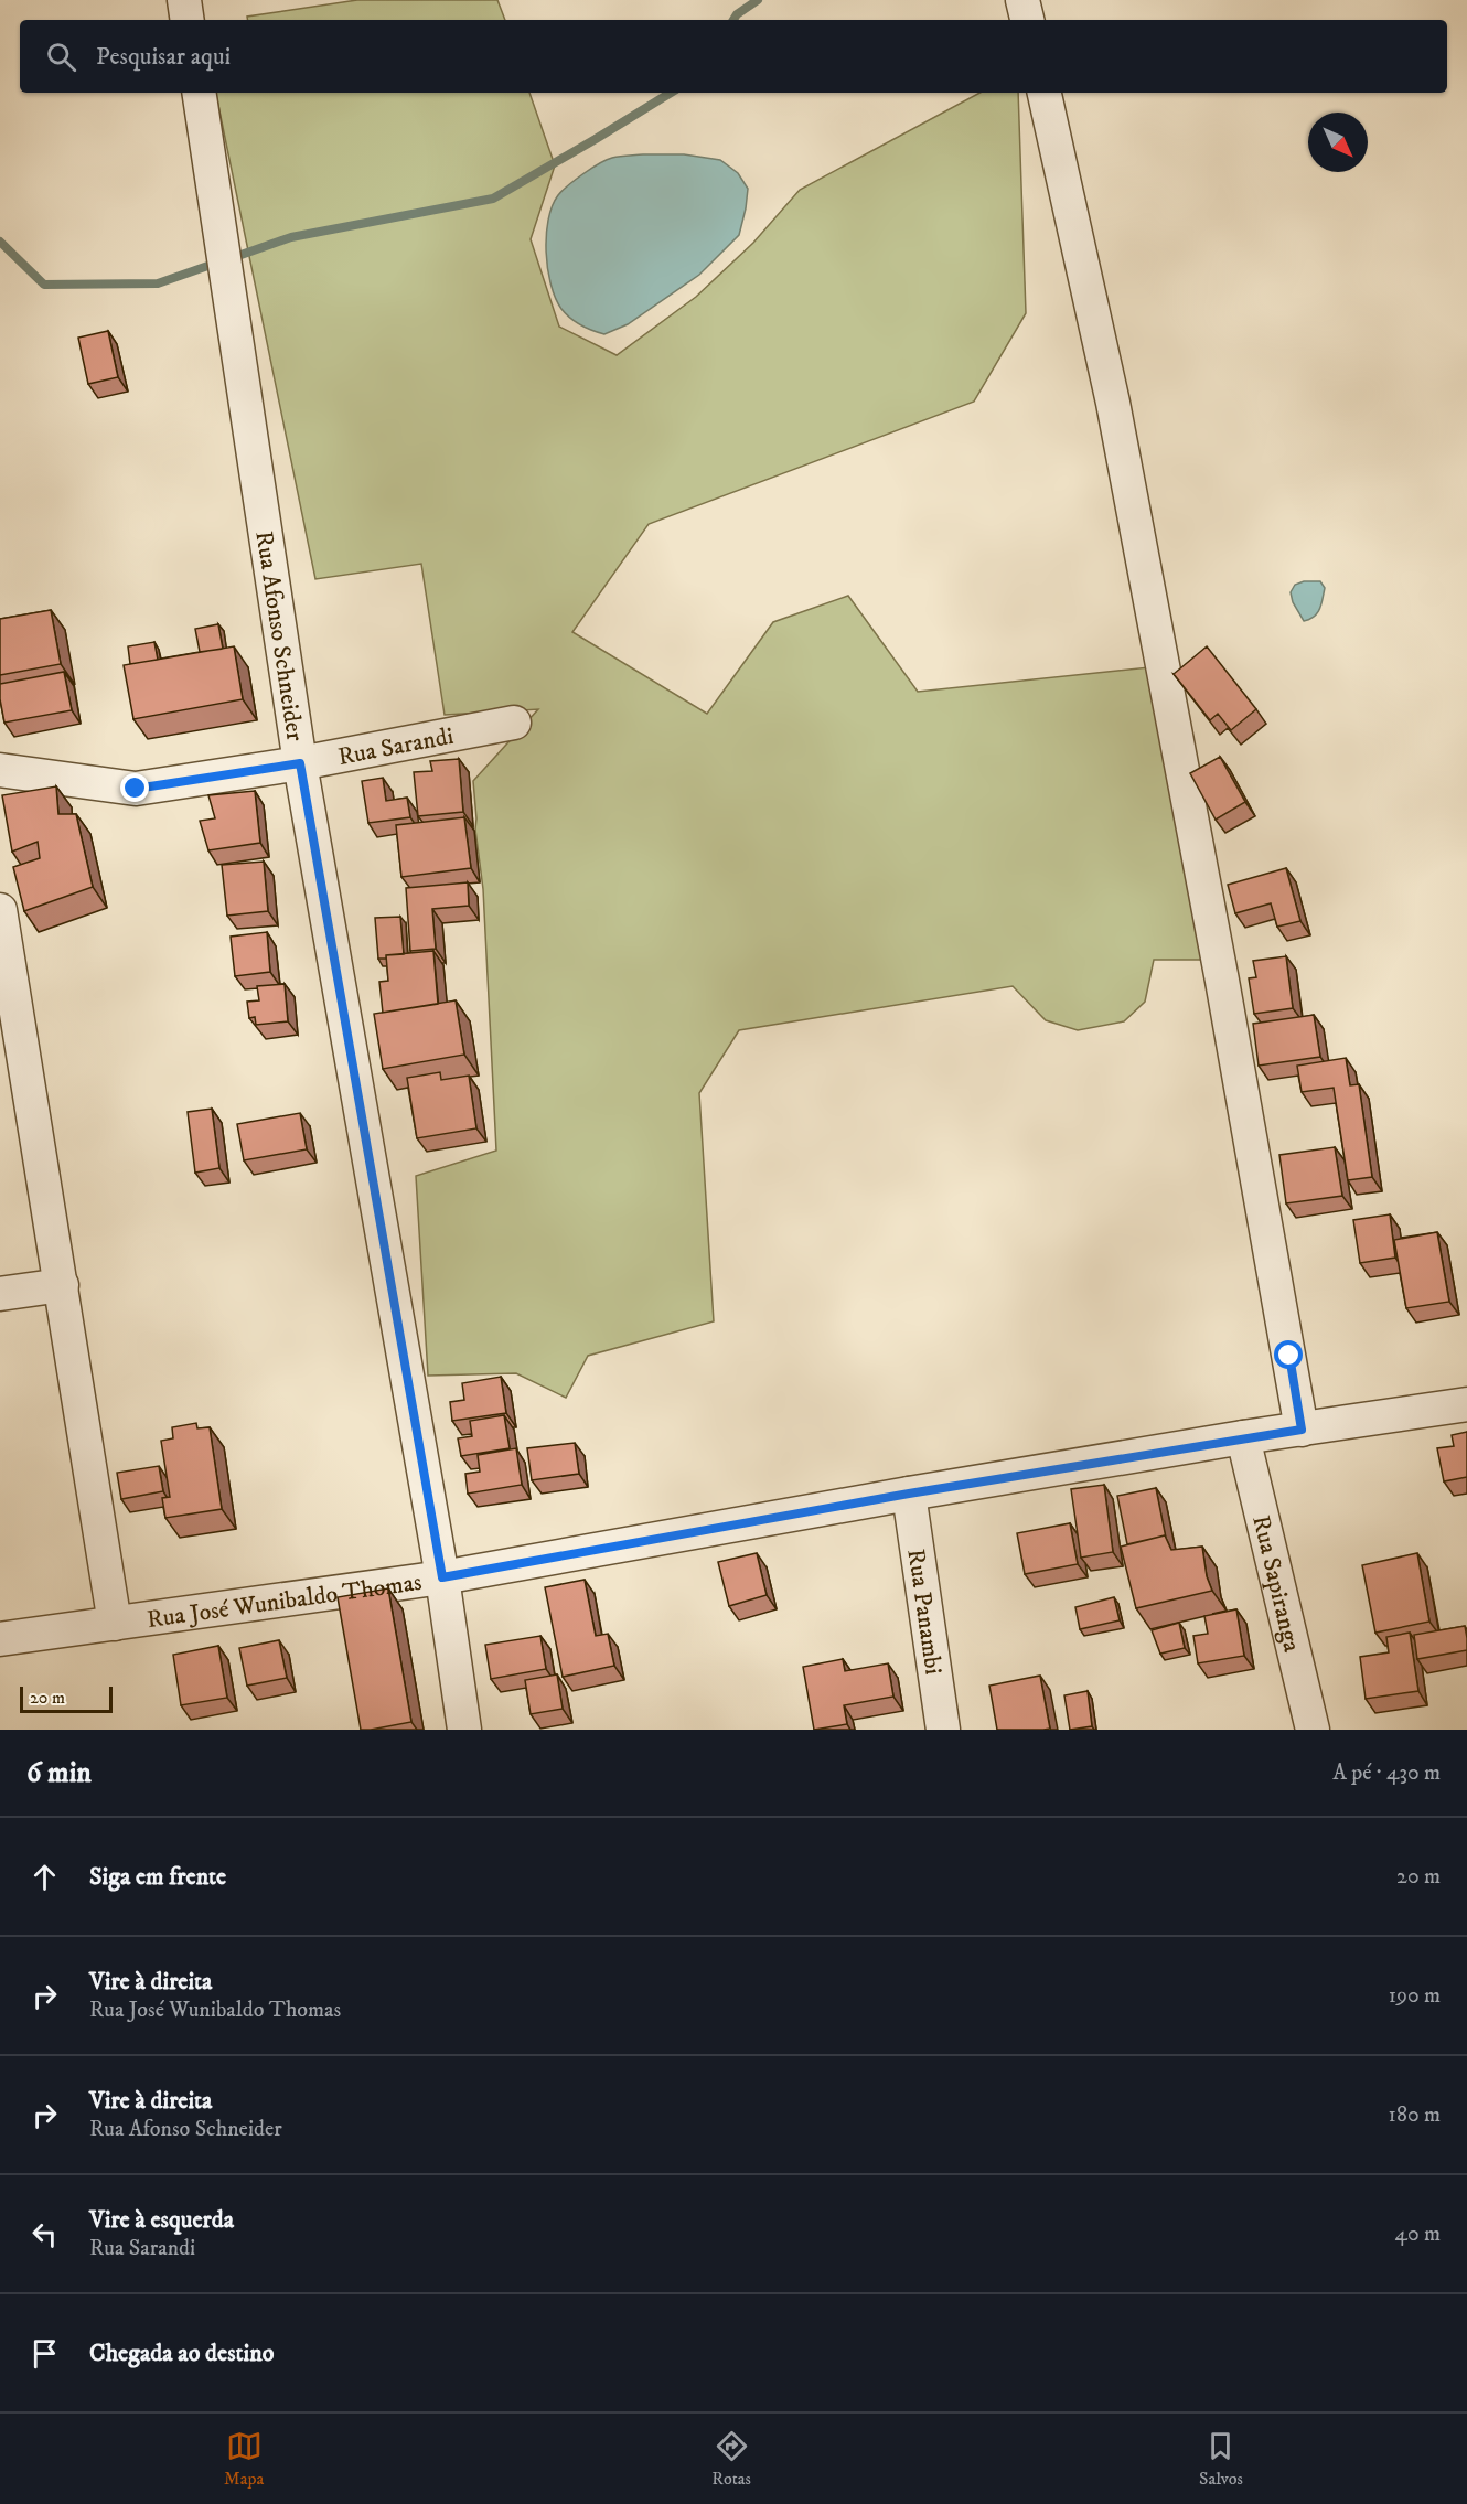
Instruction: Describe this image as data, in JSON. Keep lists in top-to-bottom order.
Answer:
{
  "streets": {
    "street": [
      "Rua Afonso Schneider",
      "Rua Sarandi",
      "Rua Sapiranga",
      "Rua José Wunibaldo Thomas",
      "Rua Panambi"
    ]
  },
  "crossings": [
    ["Rua Afonso Schneider", "Rua Sarandi"],
    ["Rua Afonso Schneider", "Rua José Wunibaldo Thomas"],
    ["Rua Sapiranga", "Rua José Wunibaldo Thomas"],
    ["Rua José Wunibaldo Thomas", "Rua Panambi"]
  ],
  "scale_bar": "20 m",
  "north": "bottom right",
  "page": {
    "search": "Pesquisar aqui",
    "scale": "20 m",
    "heading": ["6 min", "A pé · 430 m"],
    "list": [
      ["Siga em frente", "20 m"],
      ["Vire à direita", "Rua José Wunibaldo Thomas", "190 m"],
      ["Vire à direita", "Rua Afonso Schneider", "180 m"],
      ["Vire à esquerda", "Rua Sarandi", "40 m"],
      "Chegada ao destino"
    ],
    "nav": ["Mapa", "Rotas", "Salvos"]
  }
}
